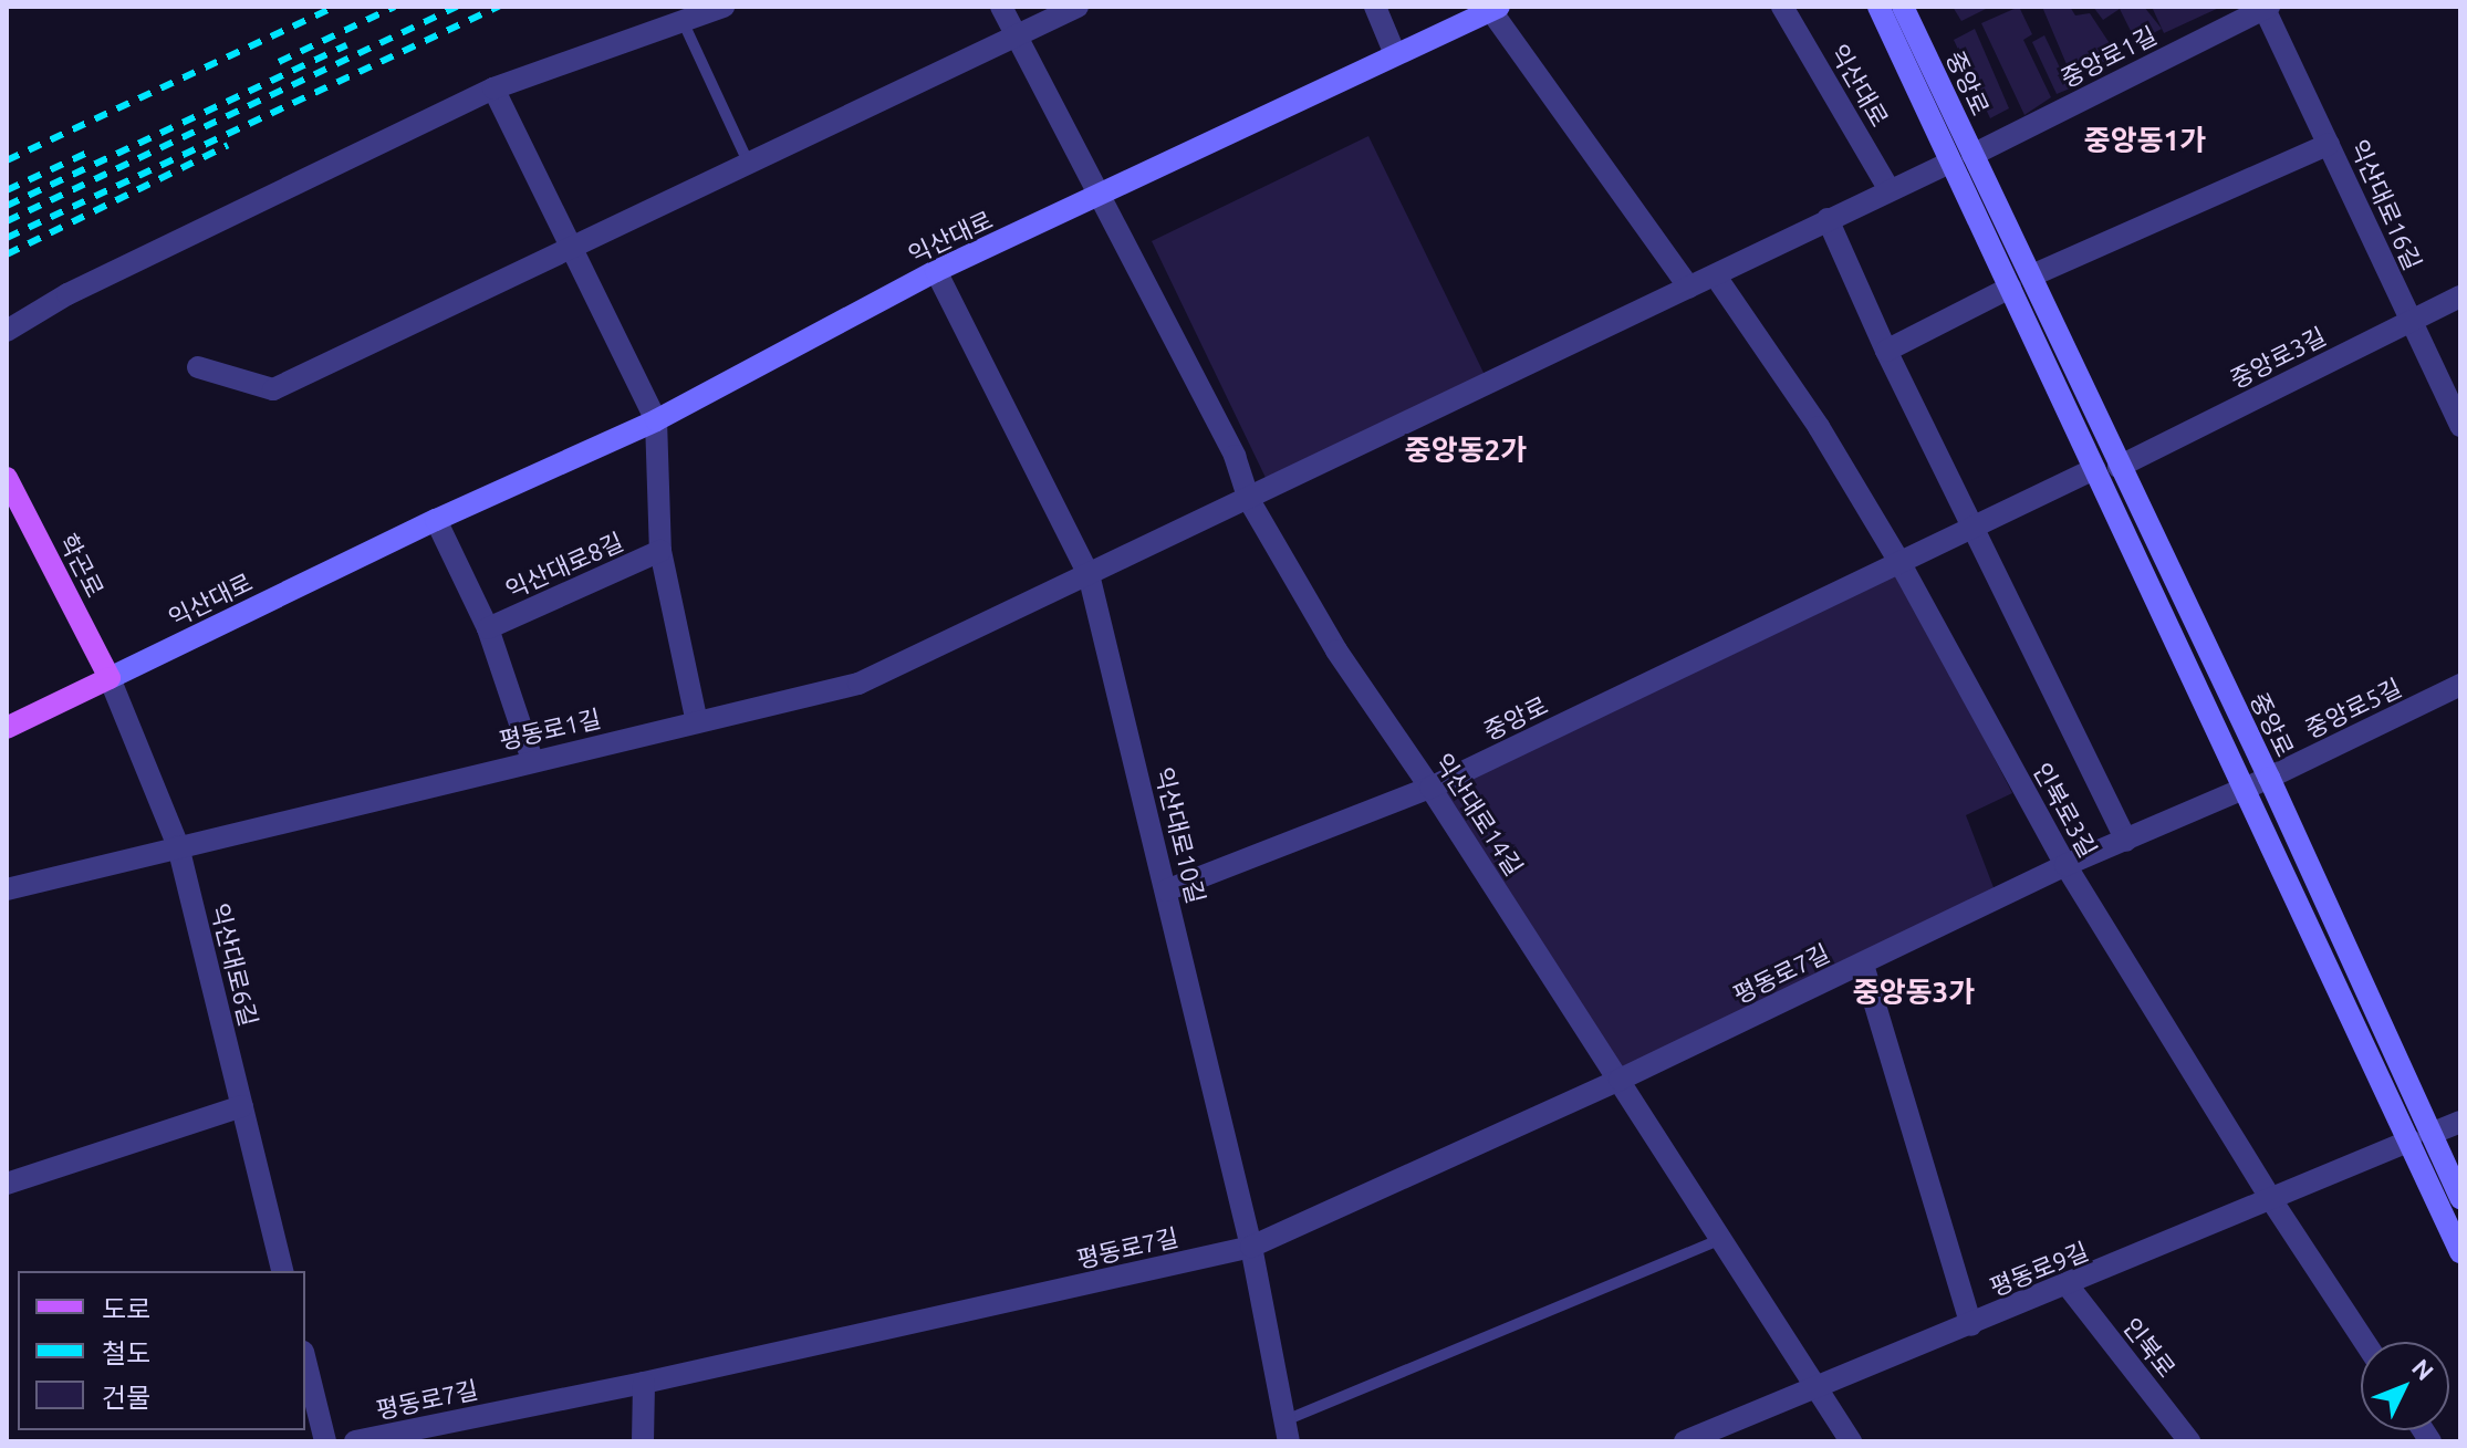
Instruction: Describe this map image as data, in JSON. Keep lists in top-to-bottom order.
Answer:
{
  "streets": {
    "main road": ["익산대로", "학곤로"],
    "street": [
      "중앙로1길",
      "중앙로",
      "익산대로16길",
      "중앙로3길",
      "익산대로8길",
      "중앙로5길",
      "평동로1길",
      "인북로3길",
      "익산대로14길",
      "익산대로10길",
      "익산대로6길",
      "평동로7길",
      "평동로9길",
      "인북로"
    ]
  },
  "crossings": [
    ["중앙로1길", "중앙로"],
    ["중앙로1길", "익산대로16길"],
    ["중앙로", "중앙로3길"],
    ["중앙로", "중앙로5길"],
    ["중앙로", "인북로3길"],
    ["중앙로", "익산대로14길"],
    ["중앙로", "익산대로10길"],
    ["중앙로", "평동로7길"],
    ["중앙로", "평동로9길"],
    ["익산대로", "학곤로"],
    ["익산대로", "익산대로8길"],
    ["익산대로", "익산대로14길"],
    ["익산대로", "익산대로10길"],
    ["익산대로", "익산대로6길"],
    ["익산대로16길", "중앙로3길"],
    ["학곤로", "익산대로6길"],
    ["익산대로8길", "평동로1길"],
    ["중앙로5길", "평동로7길"],
    ["평동로1길", "익산대로10길"],
    ["평동로1길", "익산대로6길"],
    ["인북로3길", "평동로7길"],
    ["인북로3길", "평동로9길"],
    ["익산대로14길", "평동로7길"],
    ["익산대로14길", "평동로9길"],
    ["익산대로10길", "평동로7길"],
    ["평동로7길", "평동로9길"],
    ["평동로9길", "인북로"]
  ],
  "districts": ["중앙동1가", "중앙동2가", "중앙동3가"],
  "legend": ["도로", "철도", "건물"],
  "north": "top right"
}
